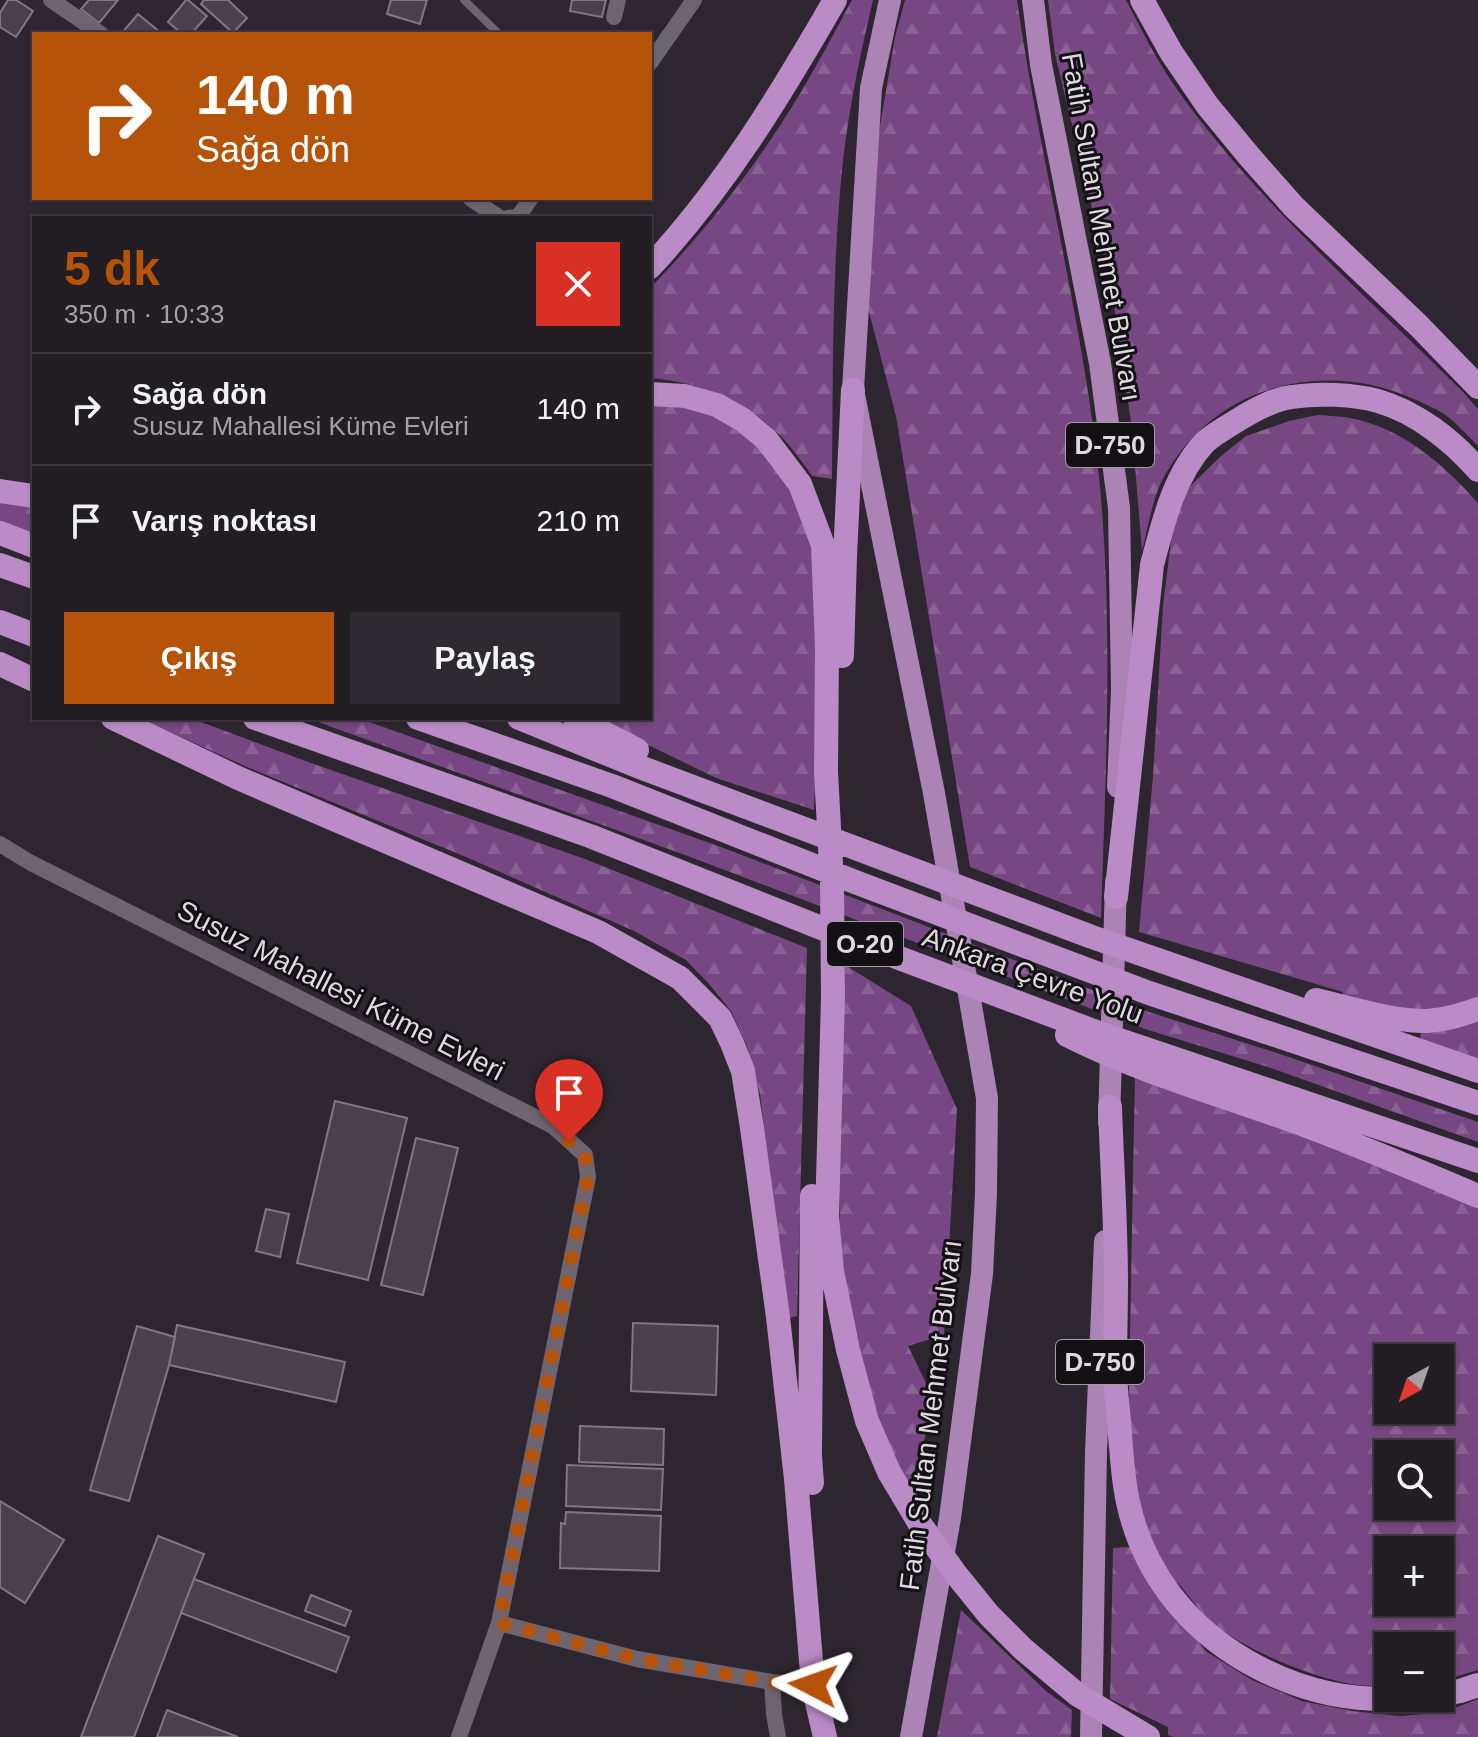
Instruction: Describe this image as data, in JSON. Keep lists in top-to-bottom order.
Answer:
{
  "streets": {
    "highway": [
      "Fatih Sultan Mehmet Bulvarı",
      "D-750",
      "O-20",
      "Ankara Çevre Yolu"
    ],
    "street": ["Susuz Mahallesi Küme Evleri"]
  },
  "crossings": [
    ["Fatih Sultan Mehmet Bulvarı", "D-750"]
  ],
  "north": "bottom left",
  "page": {
    "turn": ["140 m", "Sağa dön"],
    "heading": ["5 dk", "350 m · 10:33"],
    "list": [
      {
        "name": "Sağa dön",
        "note": "Susuz Mahallesi Küme Evleri",
        "value": "140 m"
      },
      {
        "name": "Varış noktası",
        "value": "210 m"
      }
    ],
    "buttons": ["Çıkış", "Paylaş"],
    "map_buttons": ["+", "−"]
  }
}
